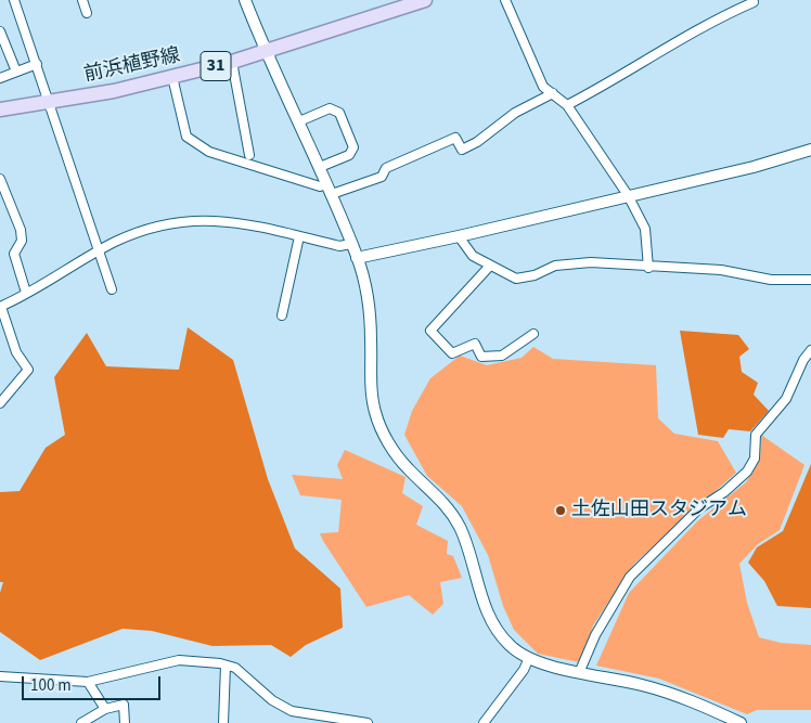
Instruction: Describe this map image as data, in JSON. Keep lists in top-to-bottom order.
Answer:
{
  "streets": {
    "main road": ["前浜植野線", "31"]
  },
  "places": ["土佐山田スタジアム"],
  "scale_bar": "100 m"
}
